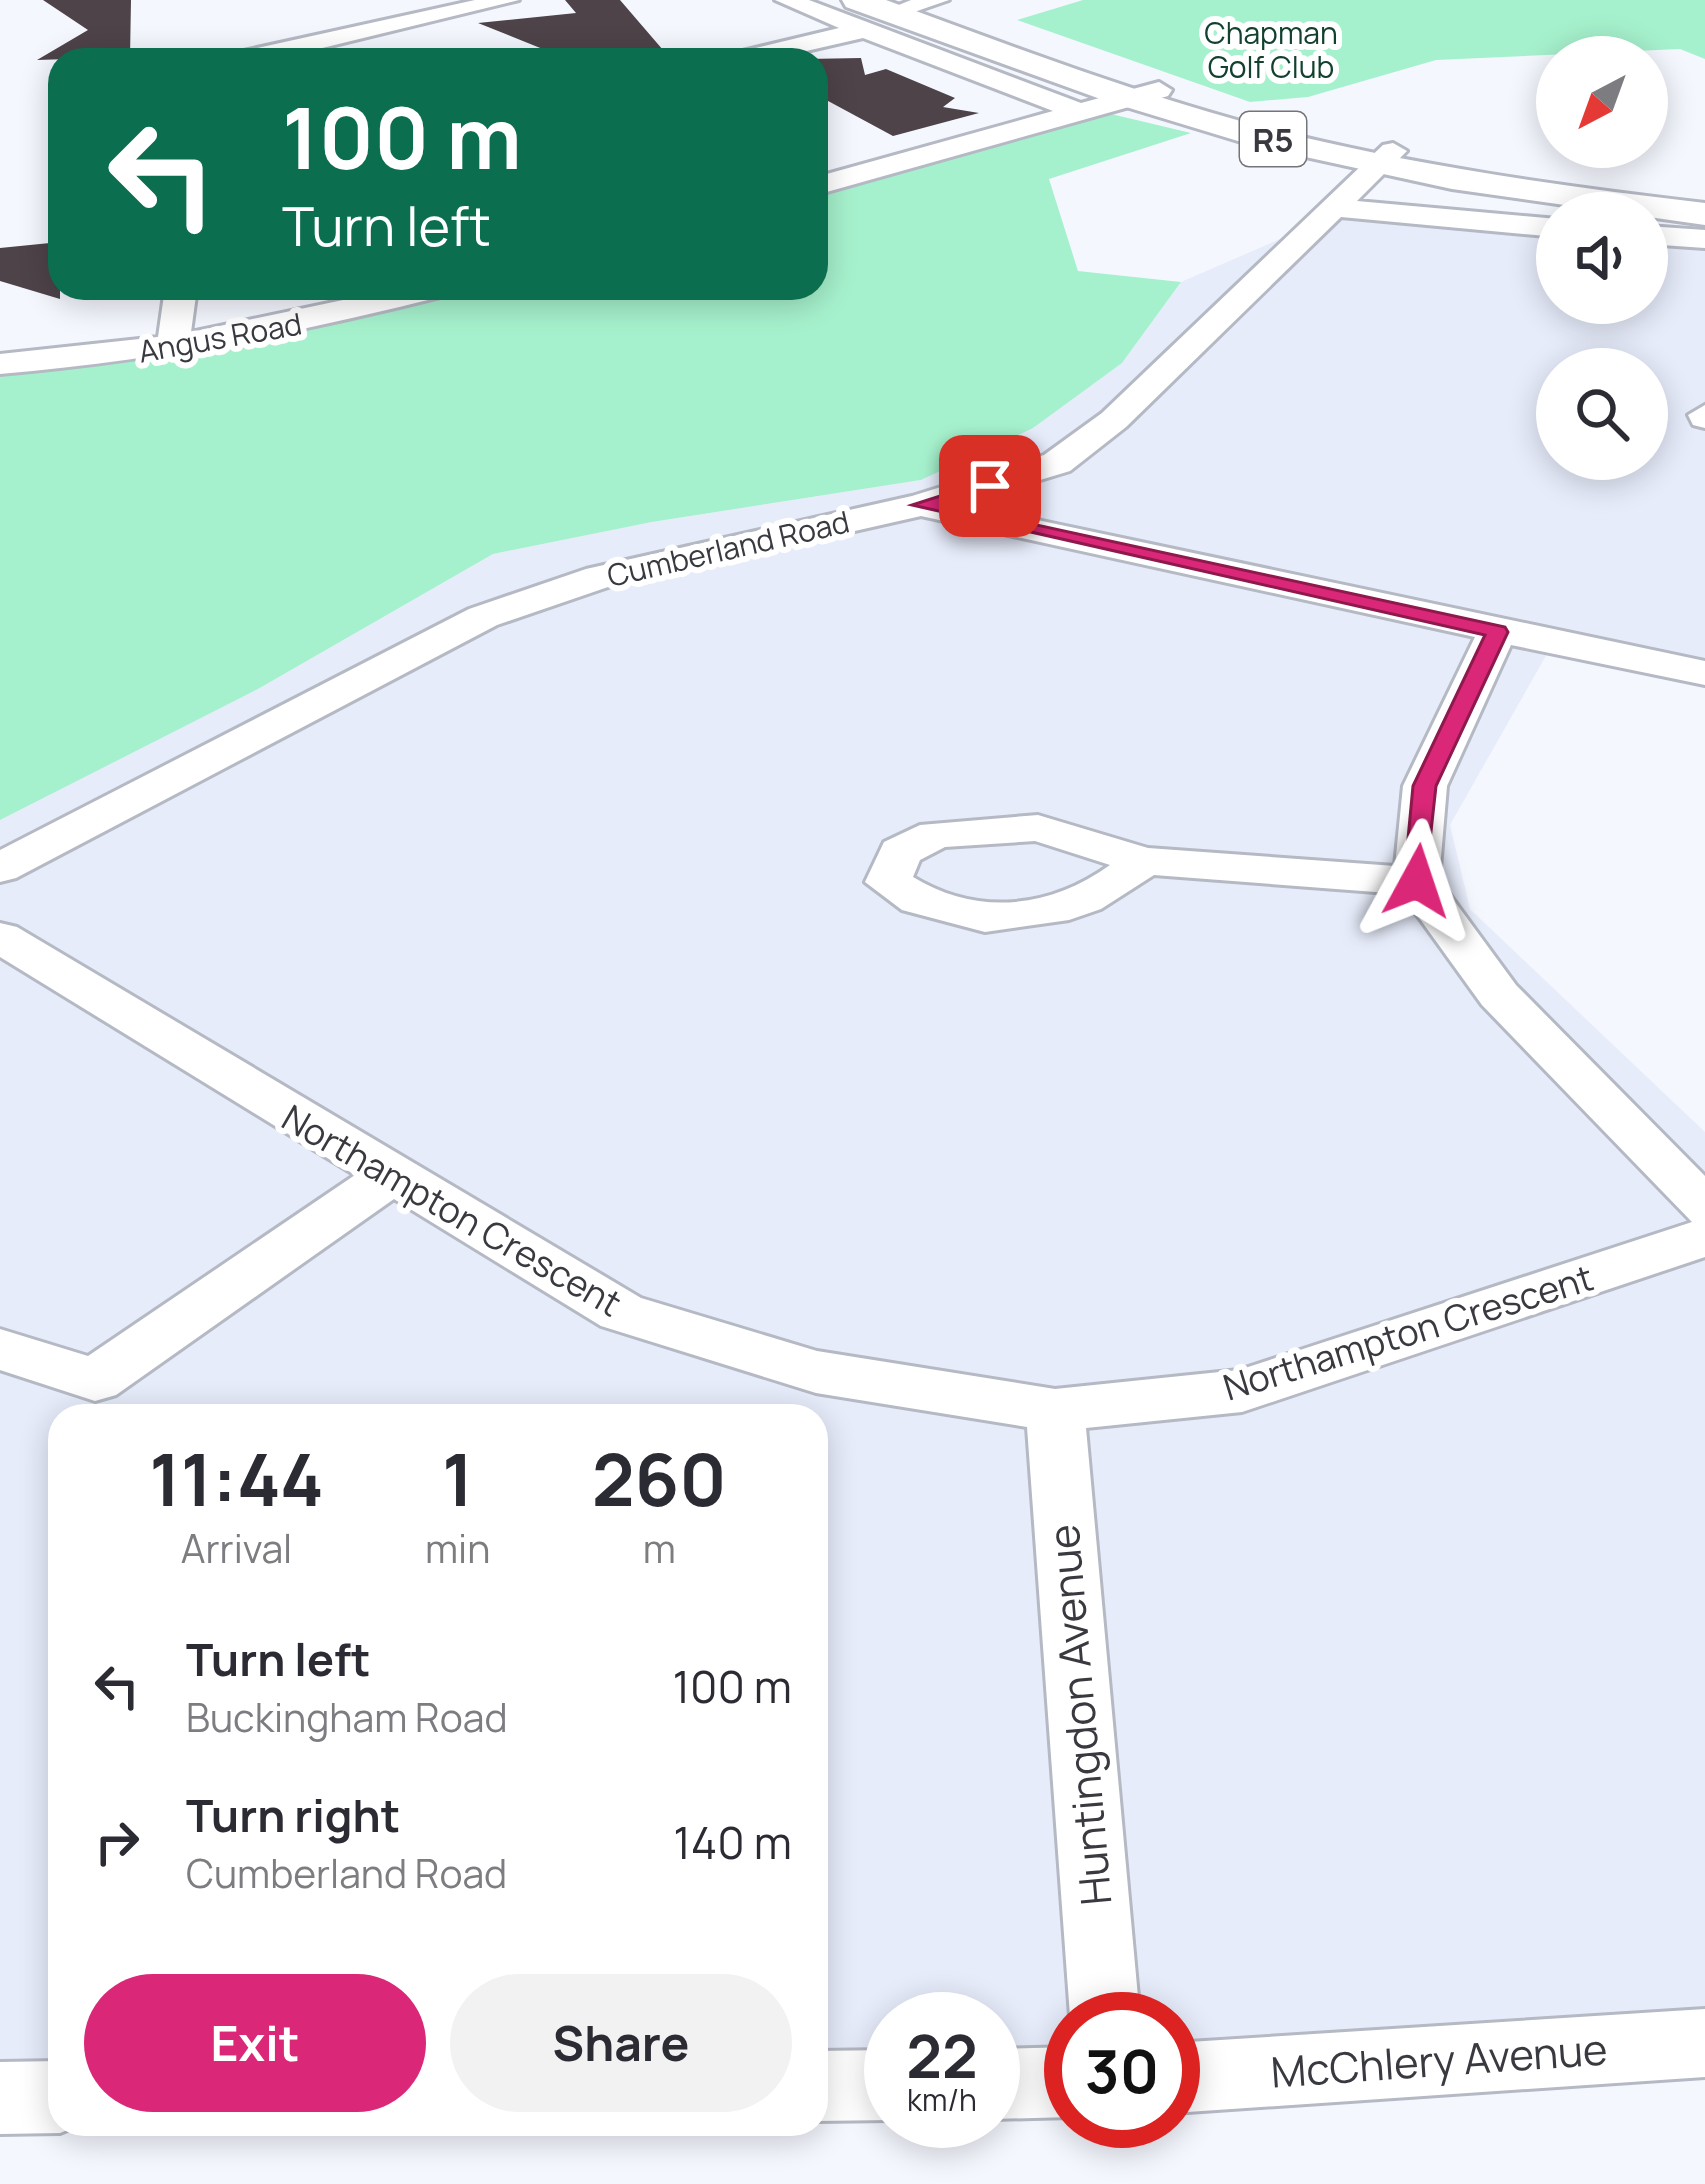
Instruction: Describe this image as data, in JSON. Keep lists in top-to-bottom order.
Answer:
{
  "streets": {
    "highway": ["R5"],
    "street": [
      "Angus Road",
      "Cumberland Road",
      "Northampton Crescent",
      "Huntingdon Avenue",
      "McChlery Avenue"
    ]
  },
  "crossings": [
    ["R5", "Cumberland Road"],
    ["Northampton Crescent", "Huntingdon Avenue"]
  ],
  "parks": ["Chapman Golf Club"],
  "north": "bottom left",
  "page": {
    "turn": ["100 m", "Turn left"],
    "eta": [
      "11:44",
      "Arrival",
      "1",
      "min",
      "260",
      "m"
    ],
    "list": [
      {
        "name": "Turn left",
        "note": "Buckingham Road",
        "value": "100 m"
      },
      {
        "name": "Turn right",
        "note": "Cumberland Road",
        "value": "140 m"
      }
    ],
    "buttons": ["Exit", "Share"],
    "speed": "22 km/h",
    "limit": "30"
  }
}
